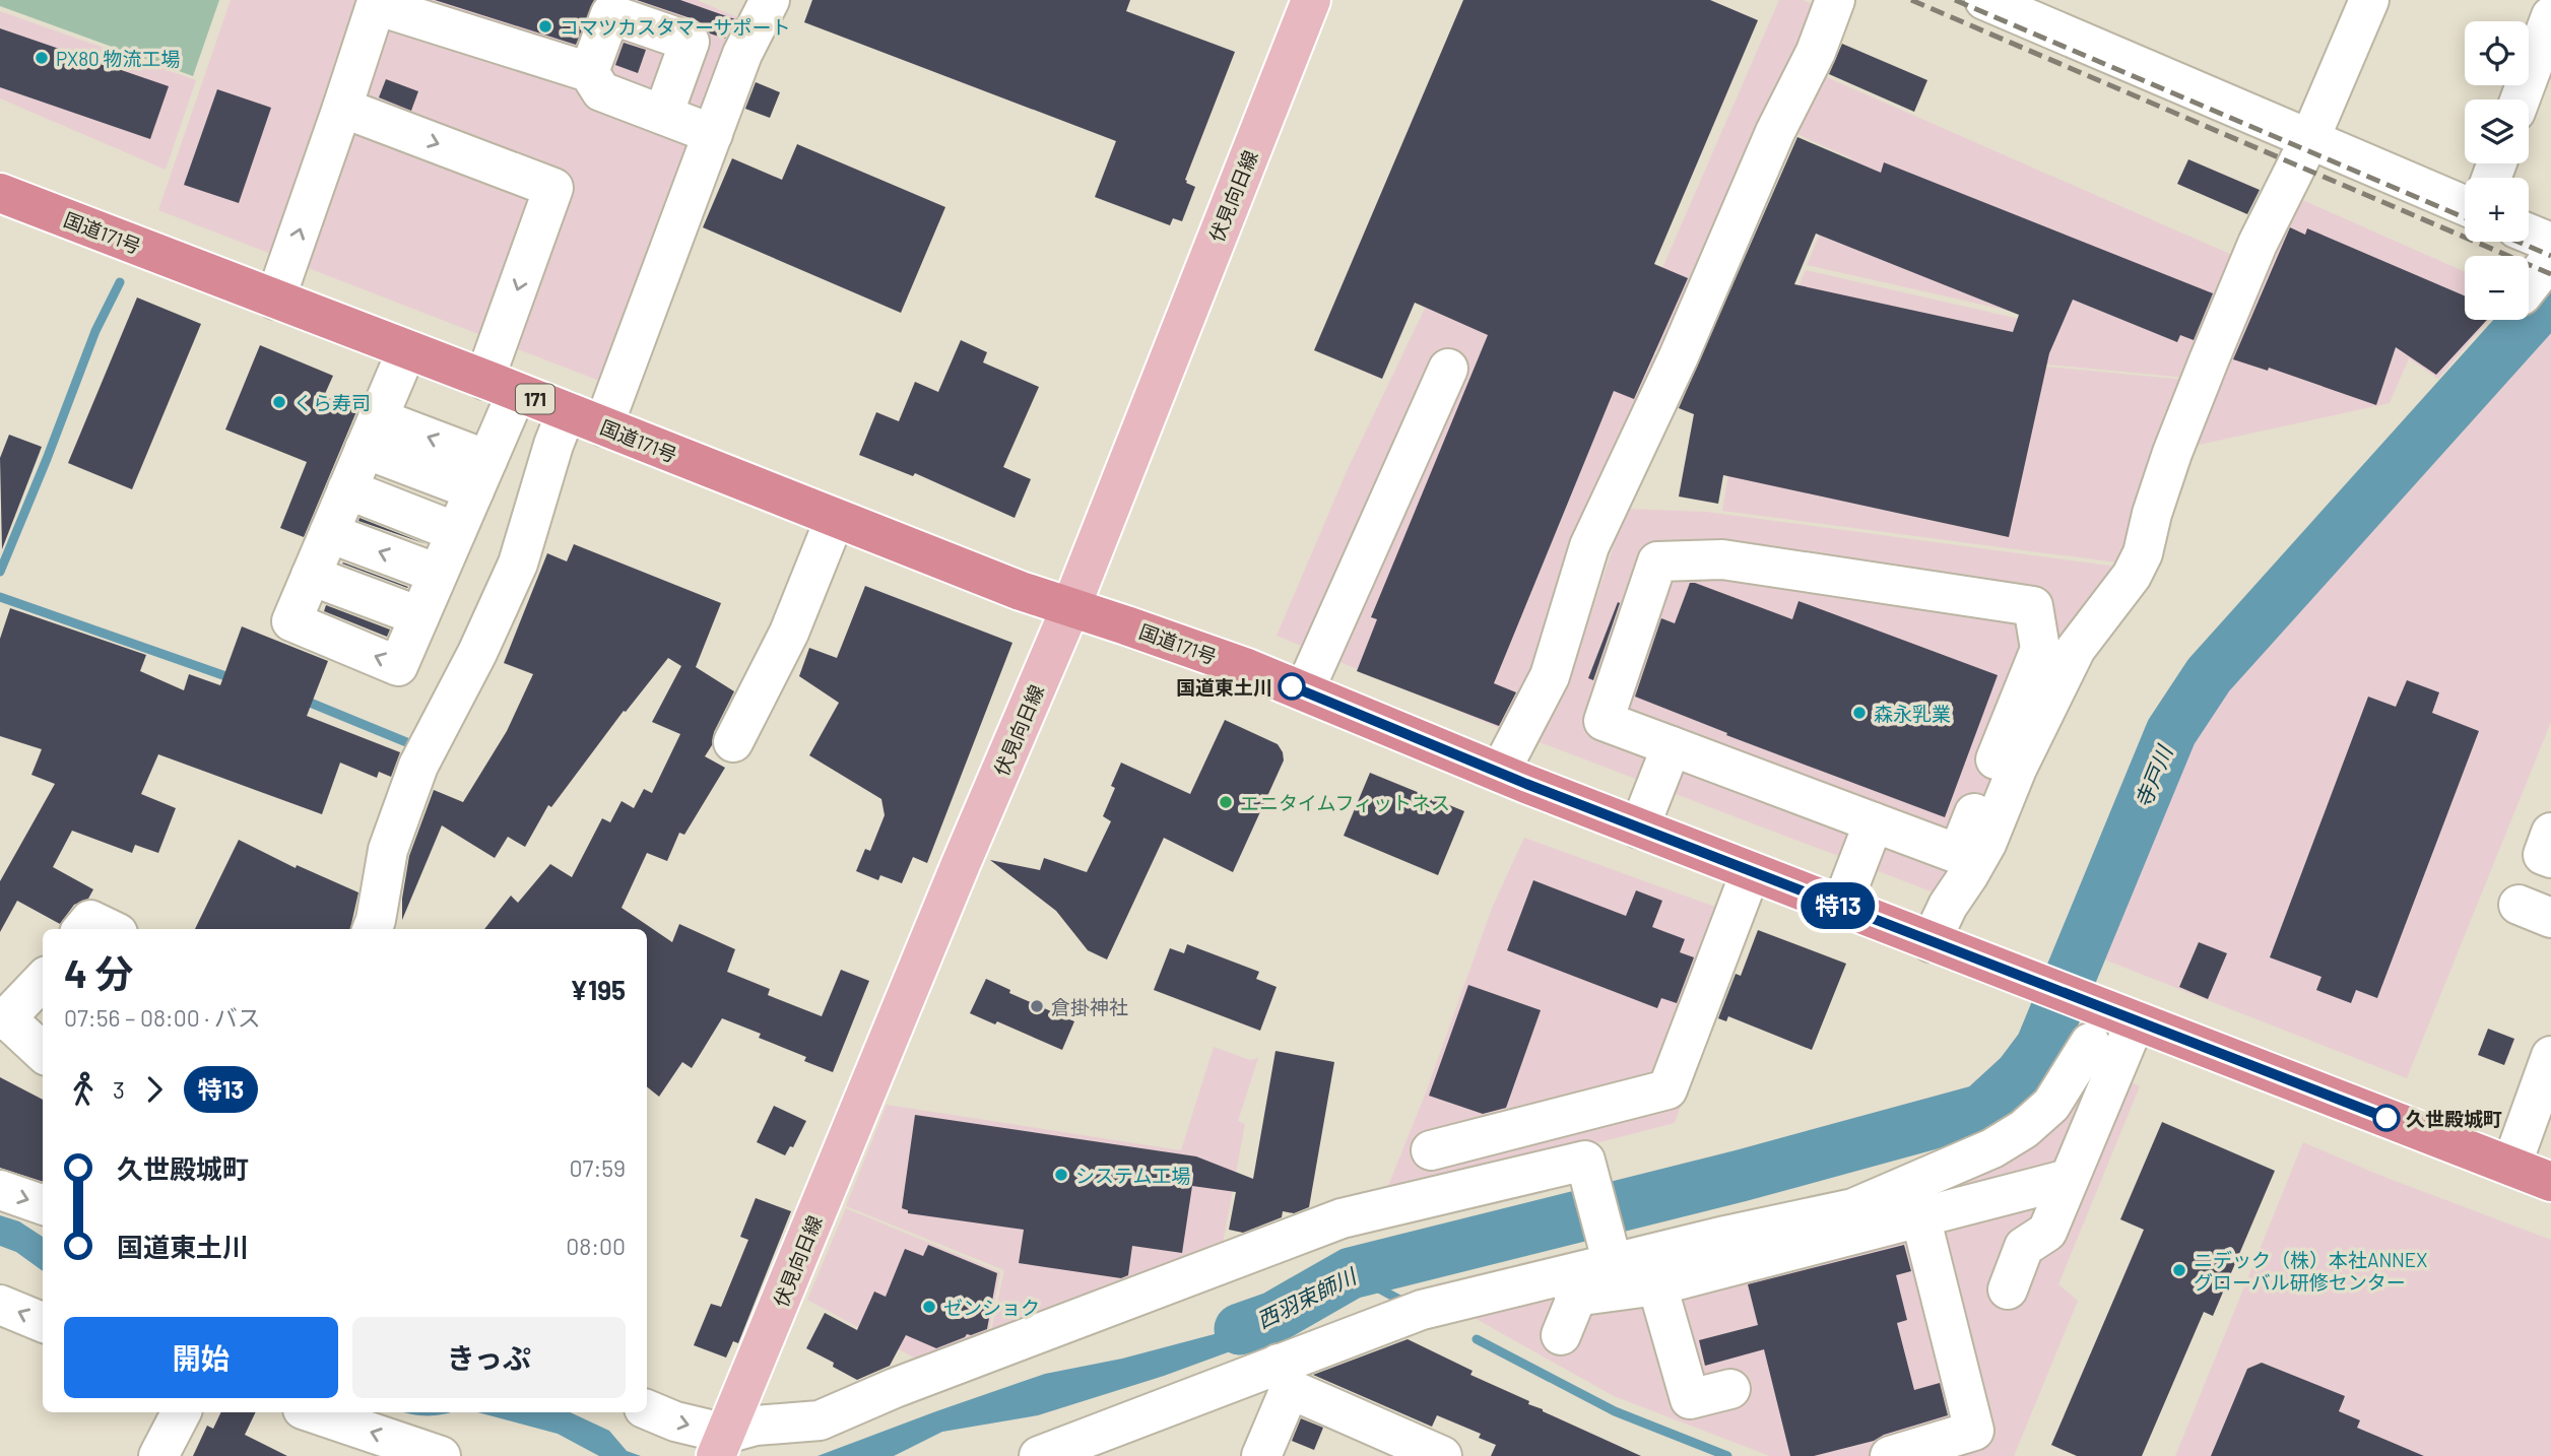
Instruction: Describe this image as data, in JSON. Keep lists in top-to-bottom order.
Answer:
{
  "streets": {
    "highway": ["国道171号", "171"],
    "main road": ["伏見向日線"]
  },
  "crossings": [
    ["伏見向日線", "国道171号"]
  ],
  "water": ["寺戸川", "西羽束師川"],
  "places": [
    "コマツカスタマーサポート",
    "PX80 物流工場",
    "くら寿司",
    "国道東土川",
    "森永乳業",
    "エニタイムフィットネス",
    "倉掛神社",
    "久世殿城町",
    "システム工場",
    "ニデック（株）本社ANNEX グローバル研修センター",
    "ゼンショク"
  ],
  "lines": ["bus line 特13"],
  "page": {
    "on_map": "特13",
    "map_buttons": ["+", "−"],
    "heading": ["4 分", "07:56 – 08:00 · バス", "¥195"],
    "legs": ["3", "特13"],
    "list": [
      {
        "name": "久世殿城町",
        "value": "07:59"
      },
      {
        "name": "国道東土川",
        "value": "08:00"
      }
    ],
    "buttons": ["開始", "きっぷ"]
  }
}
